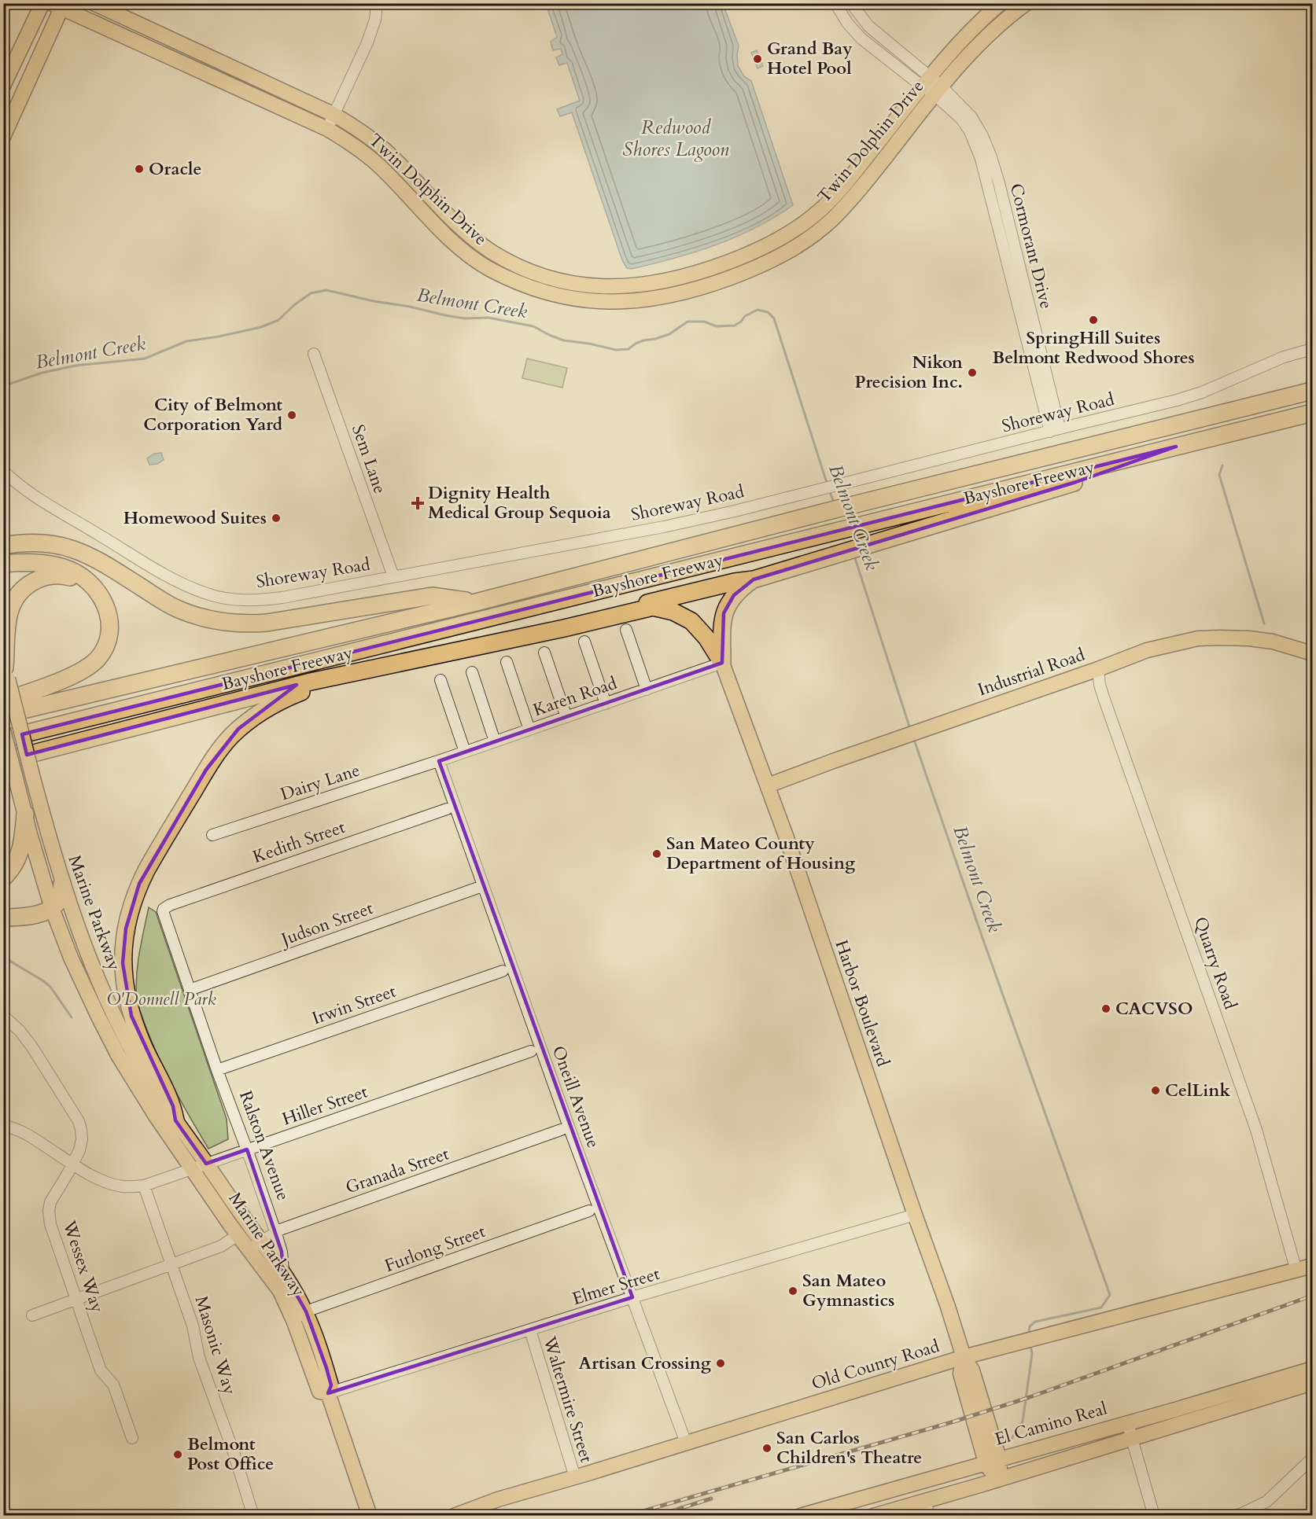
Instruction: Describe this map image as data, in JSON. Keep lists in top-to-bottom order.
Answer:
{
  "streets": {
    "highway": ["Bayshore Freeway"],
    "main road": [
      "Twin Dolphin Drive",
      "Industrial Road",
      "Marine Parkway",
      "Harbor Boulevard",
      "Ralston Avenue",
      "Old County Road",
      "El Camino Real"
    ],
    "street": [
      "Cormorant Drive",
      "Shoreway Road",
      "Sem Lane",
      "Karen Road",
      "Dairy Lane",
      "Kedith Street",
      "Judson Street",
      "Quarry Road",
      "Irwin Street",
      "Oneill Avenue",
      "Hiller Street",
      "Granada Street",
      "Furlong Street",
      "Wessex Way",
      "Elmer Street",
      "Masonic Way",
      "Waltermire Street"
    ]
  },
  "crossings": [
    ["Twin Dolphin Drive", "Cormorant Drive"],
    ["Cormorant Drive", "Shoreway Road"],
    ["Shoreway Road", "Sem Lane"],
    ["Industrial Road", "Quarry Road"],
    ["Industrial Road", "Harbor Boulevard"],
    ["Karen Road", "Dairy Lane"],
    ["Karen Road", "Harbor Boulevard"],
    ["Karen Road", "Oneill Avenue"],
    ["Dairy Lane", "Oneill Avenue"],
    ["Kedith Street", "Ralston Avenue"],
    ["Marine Parkway", "Hiller Street"],
    ["Marine Parkway", "Ralston Avenue"],
    ["Marine Parkway", "Granada Street"],
    ["Marine Parkway", "Furlong Street"],
    ["Judson Street", "Ralston Avenue"],
    ["Quarry Road", "Old County Road"],
    ["Harbor Boulevard", "Elmer Street"],
    ["Harbor Boulevard", "Old County Road"],
    ["Harbor Boulevard", "El Camino Real"],
    ["Irwin Street", "Ralston Avenue"],
    ["Oneill Avenue", "Elmer Street"],
    ["Oneill Avenue", "Old County Road"],
    ["Hiller Street", "Ralston Avenue"],
    ["Hiller Street", "Wessex Way"],
    ["Hiller Street", "Masonic Way"],
    ["Ralston Avenue", "Granada Street"],
    ["Ralston Avenue", "Furlong Street"],
    ["Ralston Avenue", "Elmer Street"],
    ["Elmer Street", "Waltermire Street"],
    ["Old County Road", "Waltermire Street"]
  ],
  "water": ["Redwood Shores Lagoon", "Belmont Creek"],
  "parks": ["O'Donnell Park"],
  "places": {
    "other": [
      "Grand Bay Hotel Pool",
      "Oracle",
      "SpringHill Suites Belmont Redwood Shores",
      "Nikon Precision Inc.",
      "City of Belmont Corporation Yard",
      "Homewood Suites",
      "San Mateo County Department of Housing",
      "CACVSO",
      "CelLink",
      "San Mateo Gymnastics",
      "Artisan Crossing",
      "San Carlos Children's Theatre",
      "Belmont Post Office"
    ],
    "health": ["Dignity Health Medical Group Sequoia"]
  }
}
